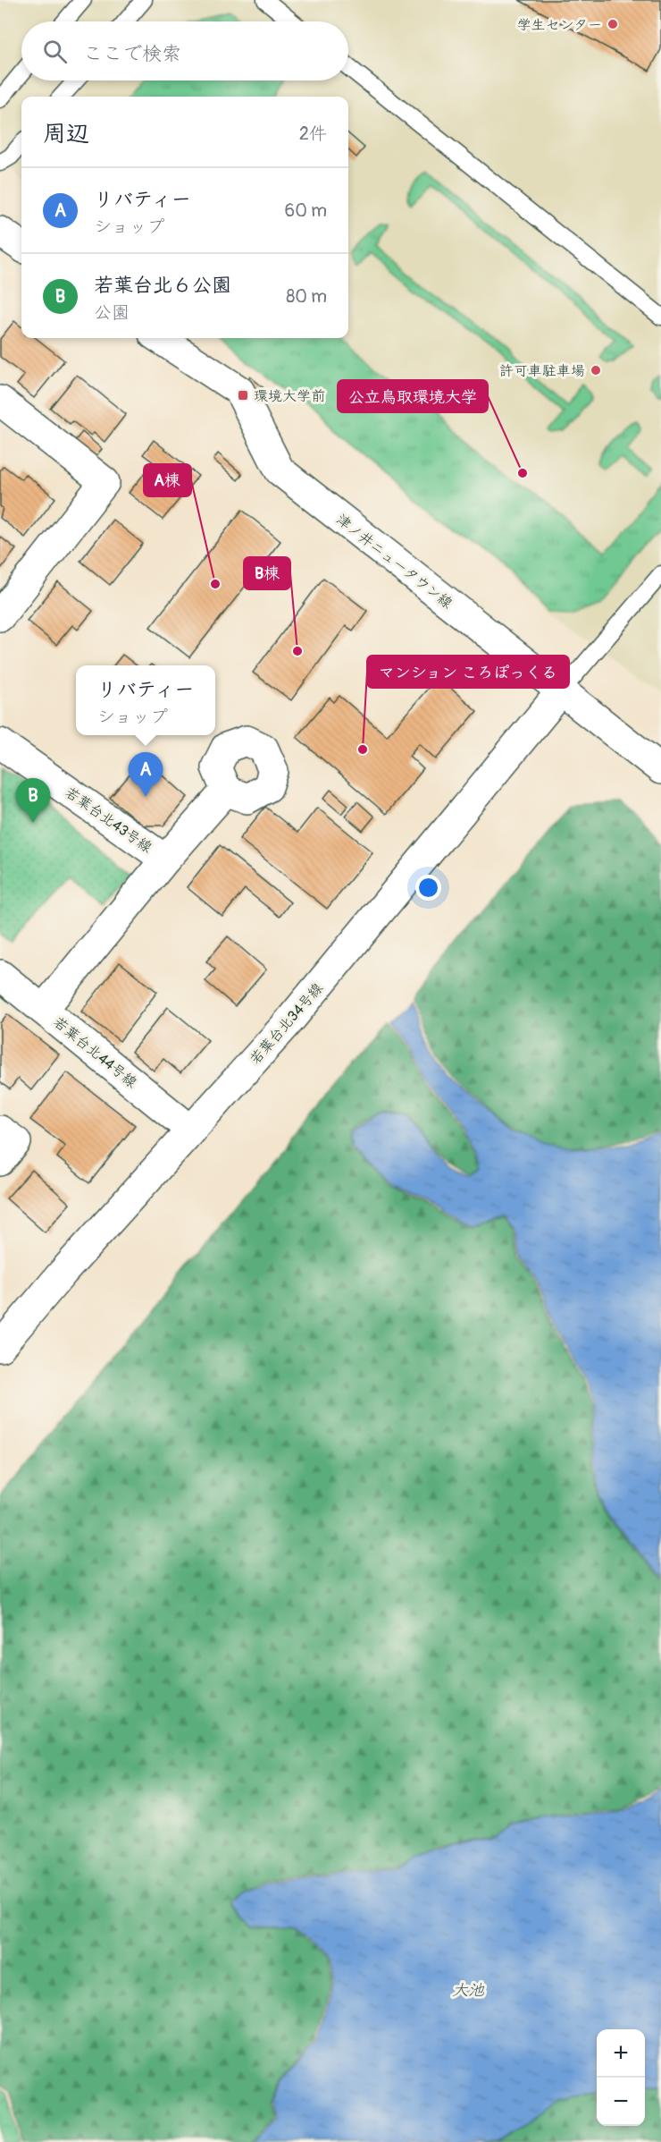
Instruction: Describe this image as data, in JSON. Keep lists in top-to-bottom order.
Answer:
{
  "streets": {
    "street": [
      "津ノ井ニュータウン線",
      "若葉台北43号線",
      "若葉台北34号線",
      "若葉台北44号線"
    ]
  },
  "crossings": [
    ["津ノ井ニュータウン線", "若葉台北34号線"],
    ["若葉台北43号線", "若葉台北44号線"],
    ["若葉台北34号線", "若葉台北44号線"]
  ],
  "water": ["大池"],
  "places": {
    "other": [
      "学生センター",
      "許可車駐車場",
      "公立鳥取環境大学",
      "A棟",
      "B棟",
      "マンション ころぽっくる"
    ],
    "transit": ["環境大学前"]
  },
  "page": {
    "search": "ここで検索",
    "heading": ["周辺", "2件"],
    "list": [
      {
        "mark": "A",
        "name": "リバティー",
        "note": "ショップ",
        "value": "60 m"
      },
      {
        "mark": "B",
        "name": "若葉台北６公園",
        "note": "公園",
        "value": "80 m"
      }
    ],
    "popup": ["リバティー", "ショップ"],
    "pins": ["A", "B"],
    "map_buttons": ["+", "−"]
  }
}
